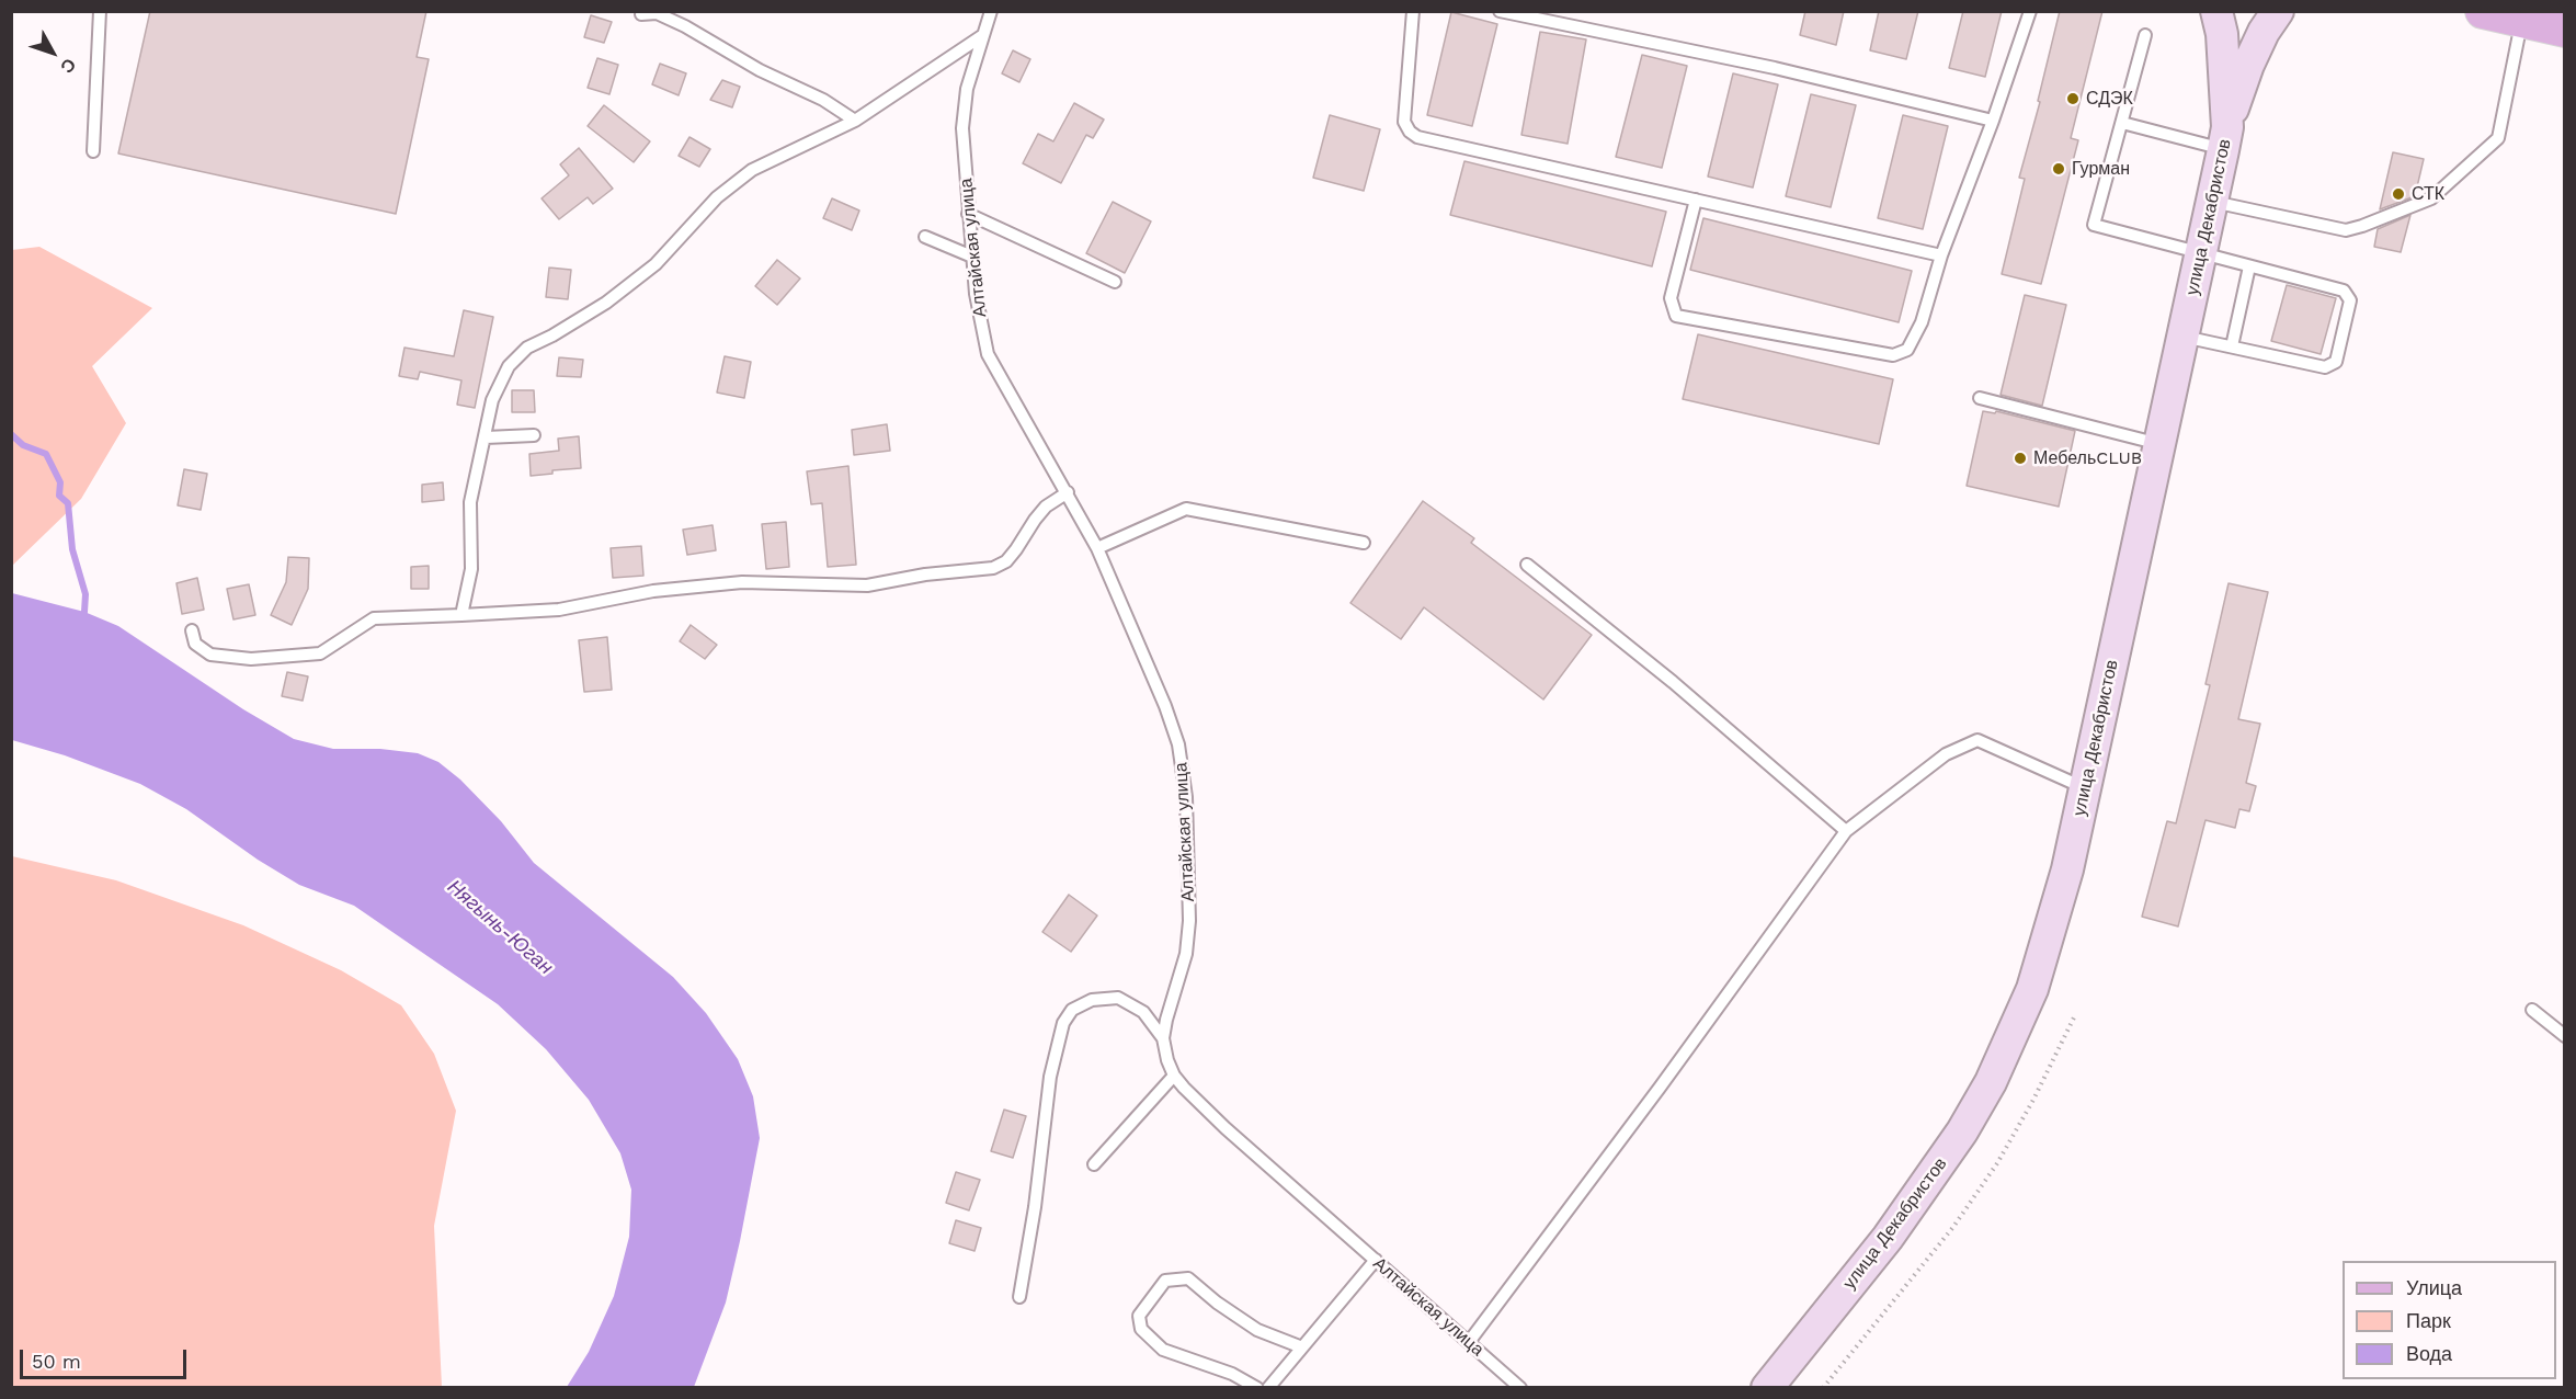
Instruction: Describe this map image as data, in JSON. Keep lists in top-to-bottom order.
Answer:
{
  "streets": {
    "main road": ["улица Декабристов"],
    "lane": ["Алтайская улица"]
  },
  "water": ["Нягынь-Юган"],
  "places": [
    "СДЭК",
    "Гурман",
    "СТК",
    "МебельCLUB"
  ],
  "legend": ["Улица", "Парк", "Вода"],
  "scale_bar": "50 m",
  "north": "bottom right"
}
